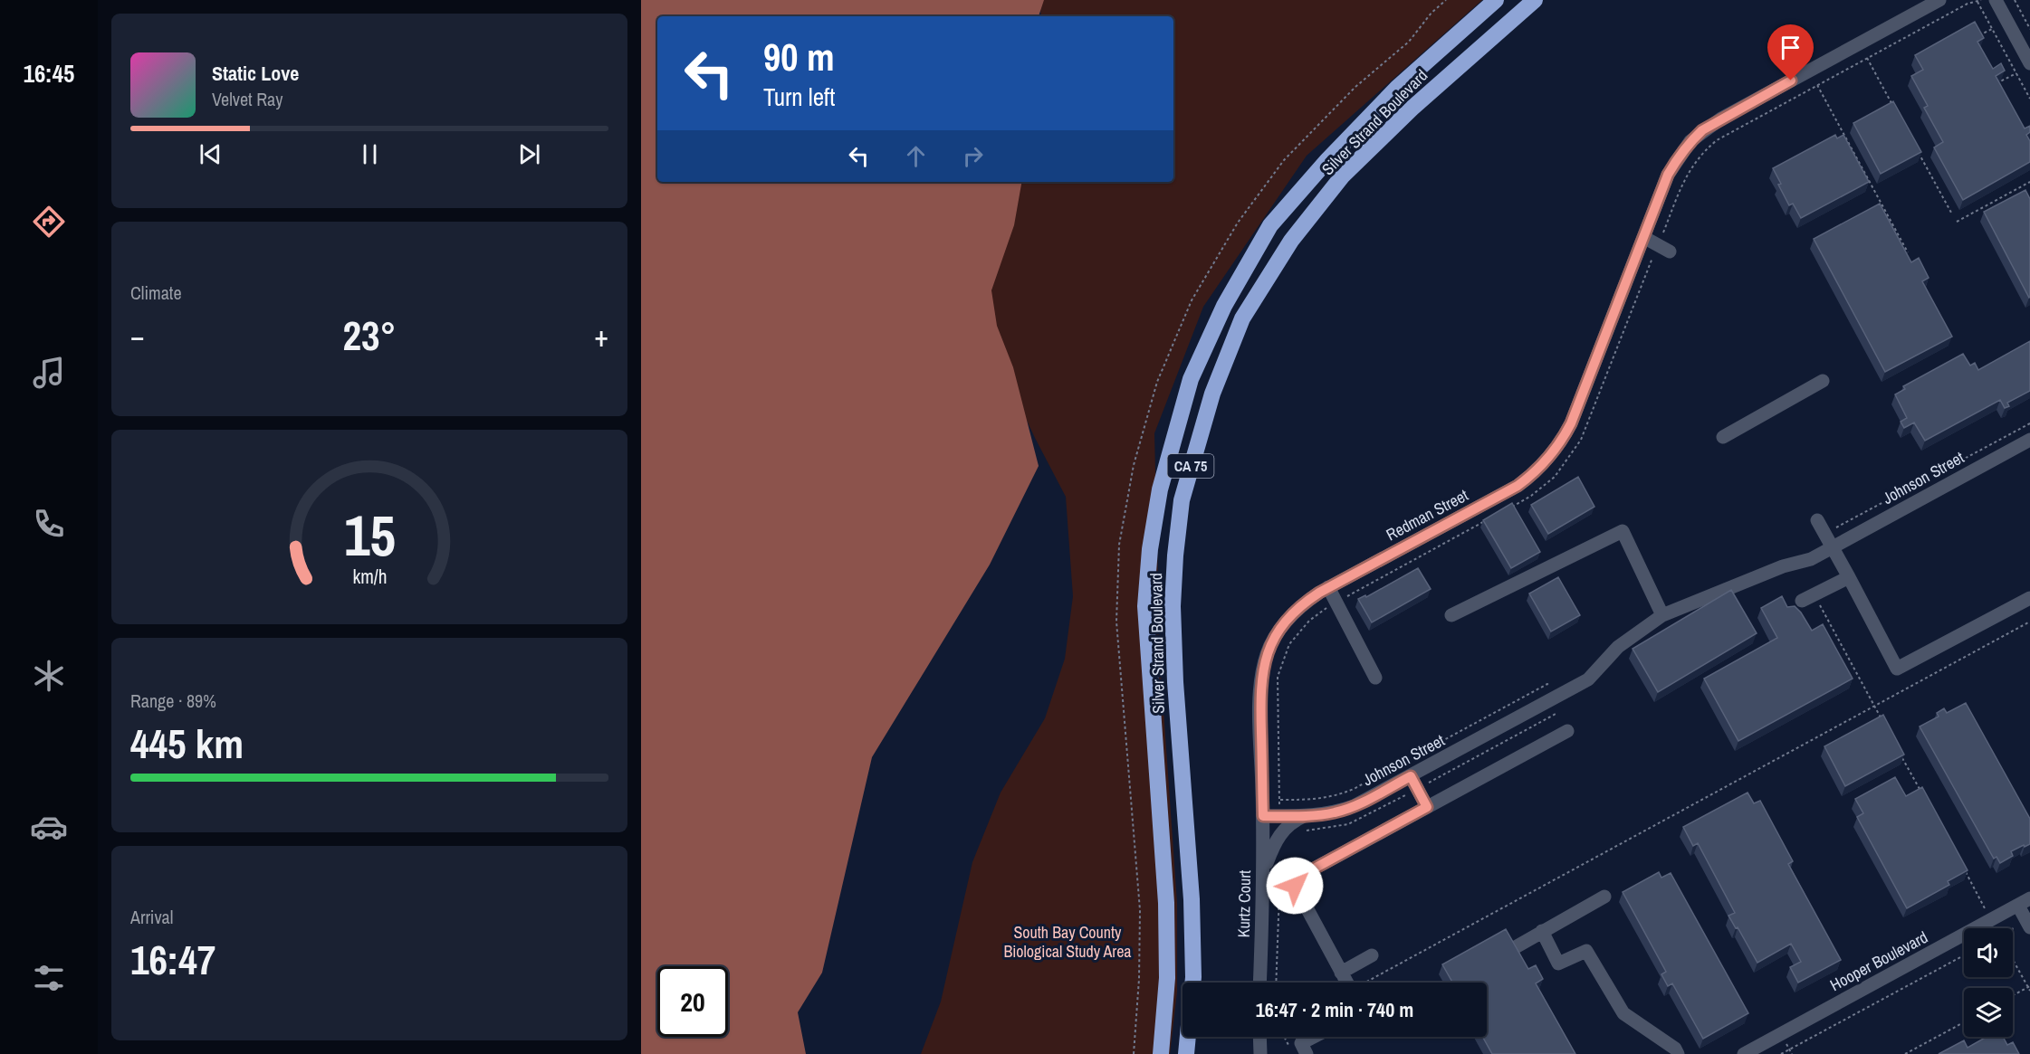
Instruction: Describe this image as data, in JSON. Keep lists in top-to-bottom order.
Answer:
{
  "streets": {
    "highway": ["Silver Strand Boulevard", "CA 75"],
    "street": [
      "Johnson Street",
      "Redman Street",
      "Kurtz Court",
      "Hooper Boulevard"
    ]
  },
  "crossings": [
    ["Johnson Street", "Redman Street"],
    ["Johnson Street", "Kurtz Court"],
    ["Redman Street", "Kurtz Court"]
  ],
  "parks": ["South Bay County Biological Study Area"],
  "page": {
    "tabs": "16:45",
    "turn": ["90 m", "Turn left"],
    "song": ["Static Love", "Velvet Ray"],
    "tile": [
      "Climate",
      ["Range · 89%", "445 km"],
      ["Arrival", "16:47"]
    ],
    "heat": ["−", "23°", "+"],
    "limit": "20",
    "trip": "16:47 · 2 min · 740 m",
    "gauge": ["15", "km/h"]
  }
}
